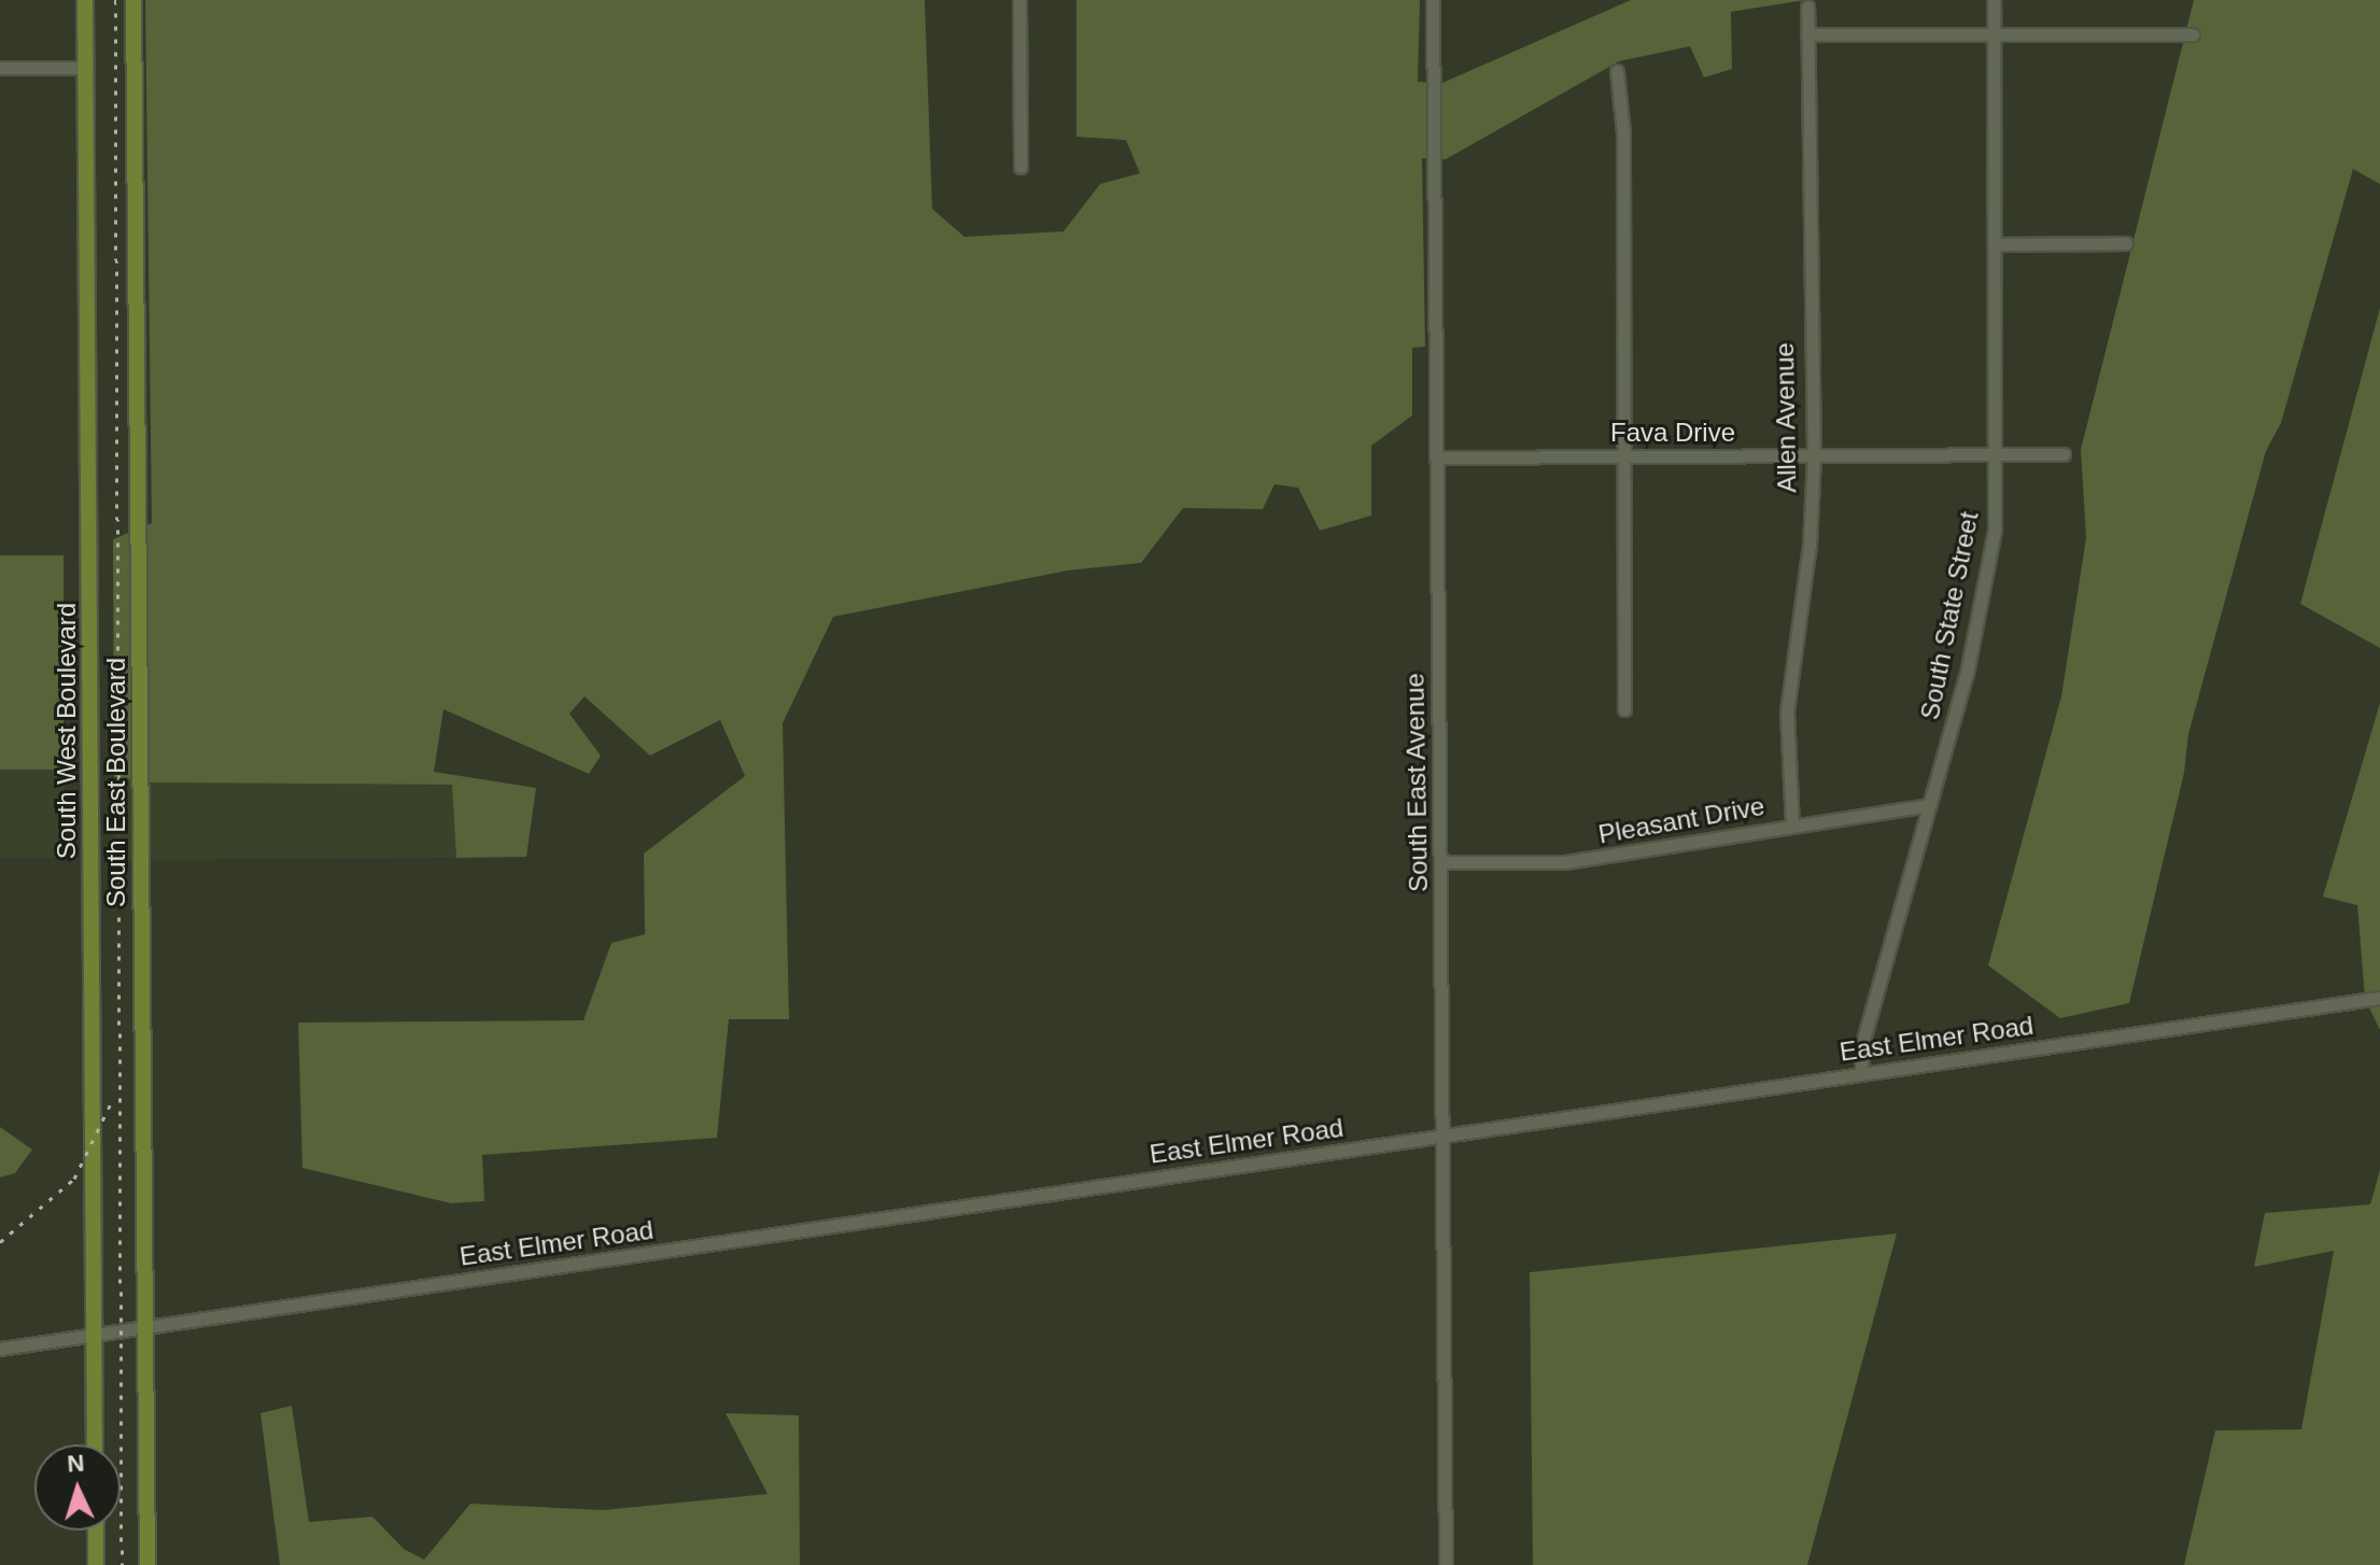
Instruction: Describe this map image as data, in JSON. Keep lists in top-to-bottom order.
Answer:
{
  "streets": {
    "main road": ["South West Boulevard", "South East Boulevard"],
    "street": [
      "Allen Avenue",
      "Fava Drive",
      "South State Street",
      "South East Avenue",
      "Pleasant Drive",
      "East Elmer Road"
    ]
  },
  "crossings": [
    ["Allen Avenue", "Fava Drive"],
    ["Allen Avenue", "Pleasant Drive"],
    ["Fava Drive", "South State Street"],
    ["Fava Drive", "South East Avenue"],
    ["South State Street", "Pleasant Drive"],
    ["South State Street", "East Elmer Road"],
    ["South West Boulevard", "East Elmer Road"],
    ["South East Boulevard", "East Elmer Road"],
    ["South East Avenue", "Pleasant Drive"],
    ["South East Avenue", "East Elmer Road"]
  ],
  "north": "top"
}
